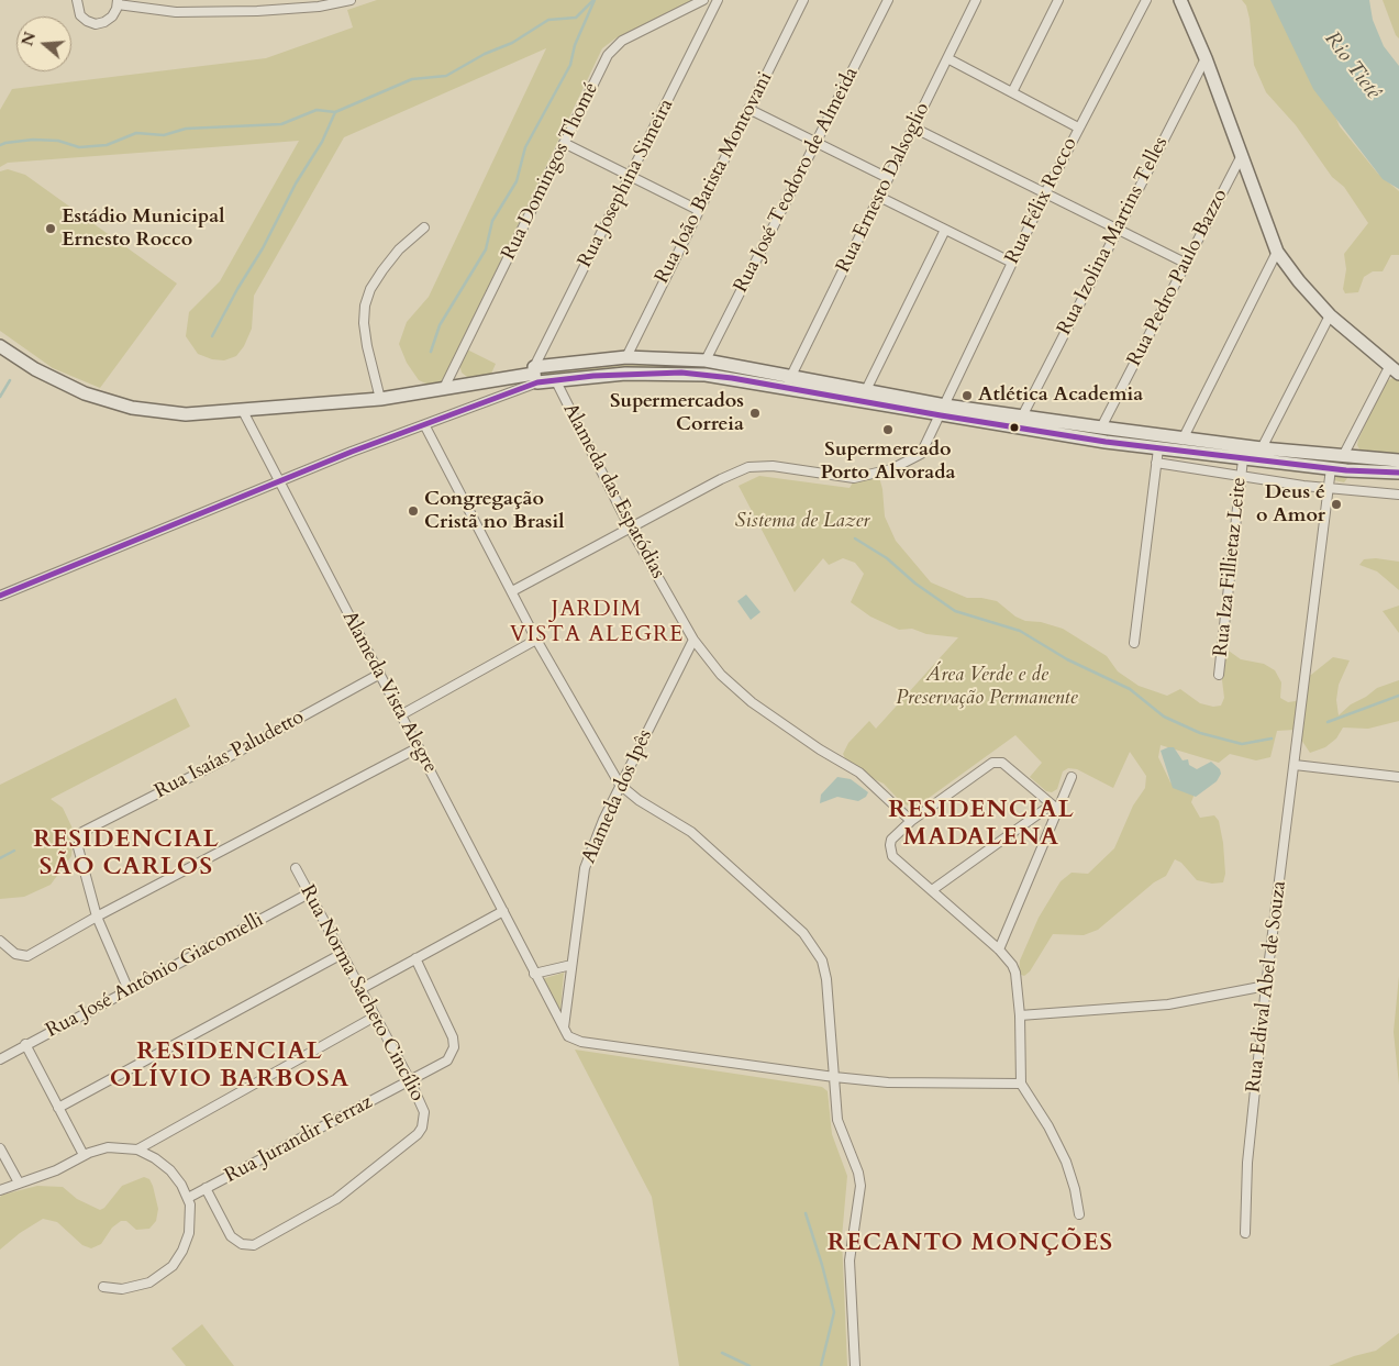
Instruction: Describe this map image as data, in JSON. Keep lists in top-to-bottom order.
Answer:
{
  "streets": {
    "street": [
      "Rua Domingos Thomé",
      "Rua João Batista Montovani",
      "Rua José Teodoro de Almeida",
      "Rua Josephina Simeira",
      "Rua Ernesto Dalsoglio",
      "Rua Félix Rocco",
      "Rua Izolina Martins Telles",
      "Rua Pedro Paulo Bazzo",
      "Alameda das Espatódias",
      "Rua Iza Fillietaz Leite",
      "Alameda Vista Alegre",
      "Rua Isaías Paludetto",
      "Alameda dos Ipês",
      "Rua José Antônio Giacomelli",
      "Rua Edival Abel de Souza",
      "Rua Norma Sacheto Cincílio",
      "Rua Jurandir Ferraz"
    ]
  },
  "crossings": [
    ["Rua Félix Rocco", "Alameda das Espatódias"],
    ["Alameda das Espatódias", "Alameda dos Ipês"],
    ["Alameda Vista Alegre", "Rua Isaías Paludetto"],
    ["Alameda Vista Alegre", "Alameda dos Ipês"],
    ["Rua José Antônio Giacomelli", "Rua Norma Sacheto Cincílio"],
    ["Rua Norma Sacheto Cincílio", "Rua Jurandir Ferraz"]
  ],
  "districts": [
    "JARDIM VISTA ALEGRE",
    "RESIDENCIAL MADALENA",
    "RESIDENCIAL SÃO CARLOS",
    "RESIDENCIAL OLÍVIO BARBOSA",
    "RECANTO MONÇÕES"
  ],
  "water": ["Rio Tietê"],
  "parks": ["Sistema de Lazer", "Área Verde e de Preservação Permanente"],
  "places": [
    "Estádio Municipal Ernesto Rocco",
    "Atlética Academia",
    "Supermercados Correia",
    "Supermercado Porto Alvorada",
    "Deus é o Amor",
    "Congregação Cristã no Brasil"
  ],
  "north": "left"
}
